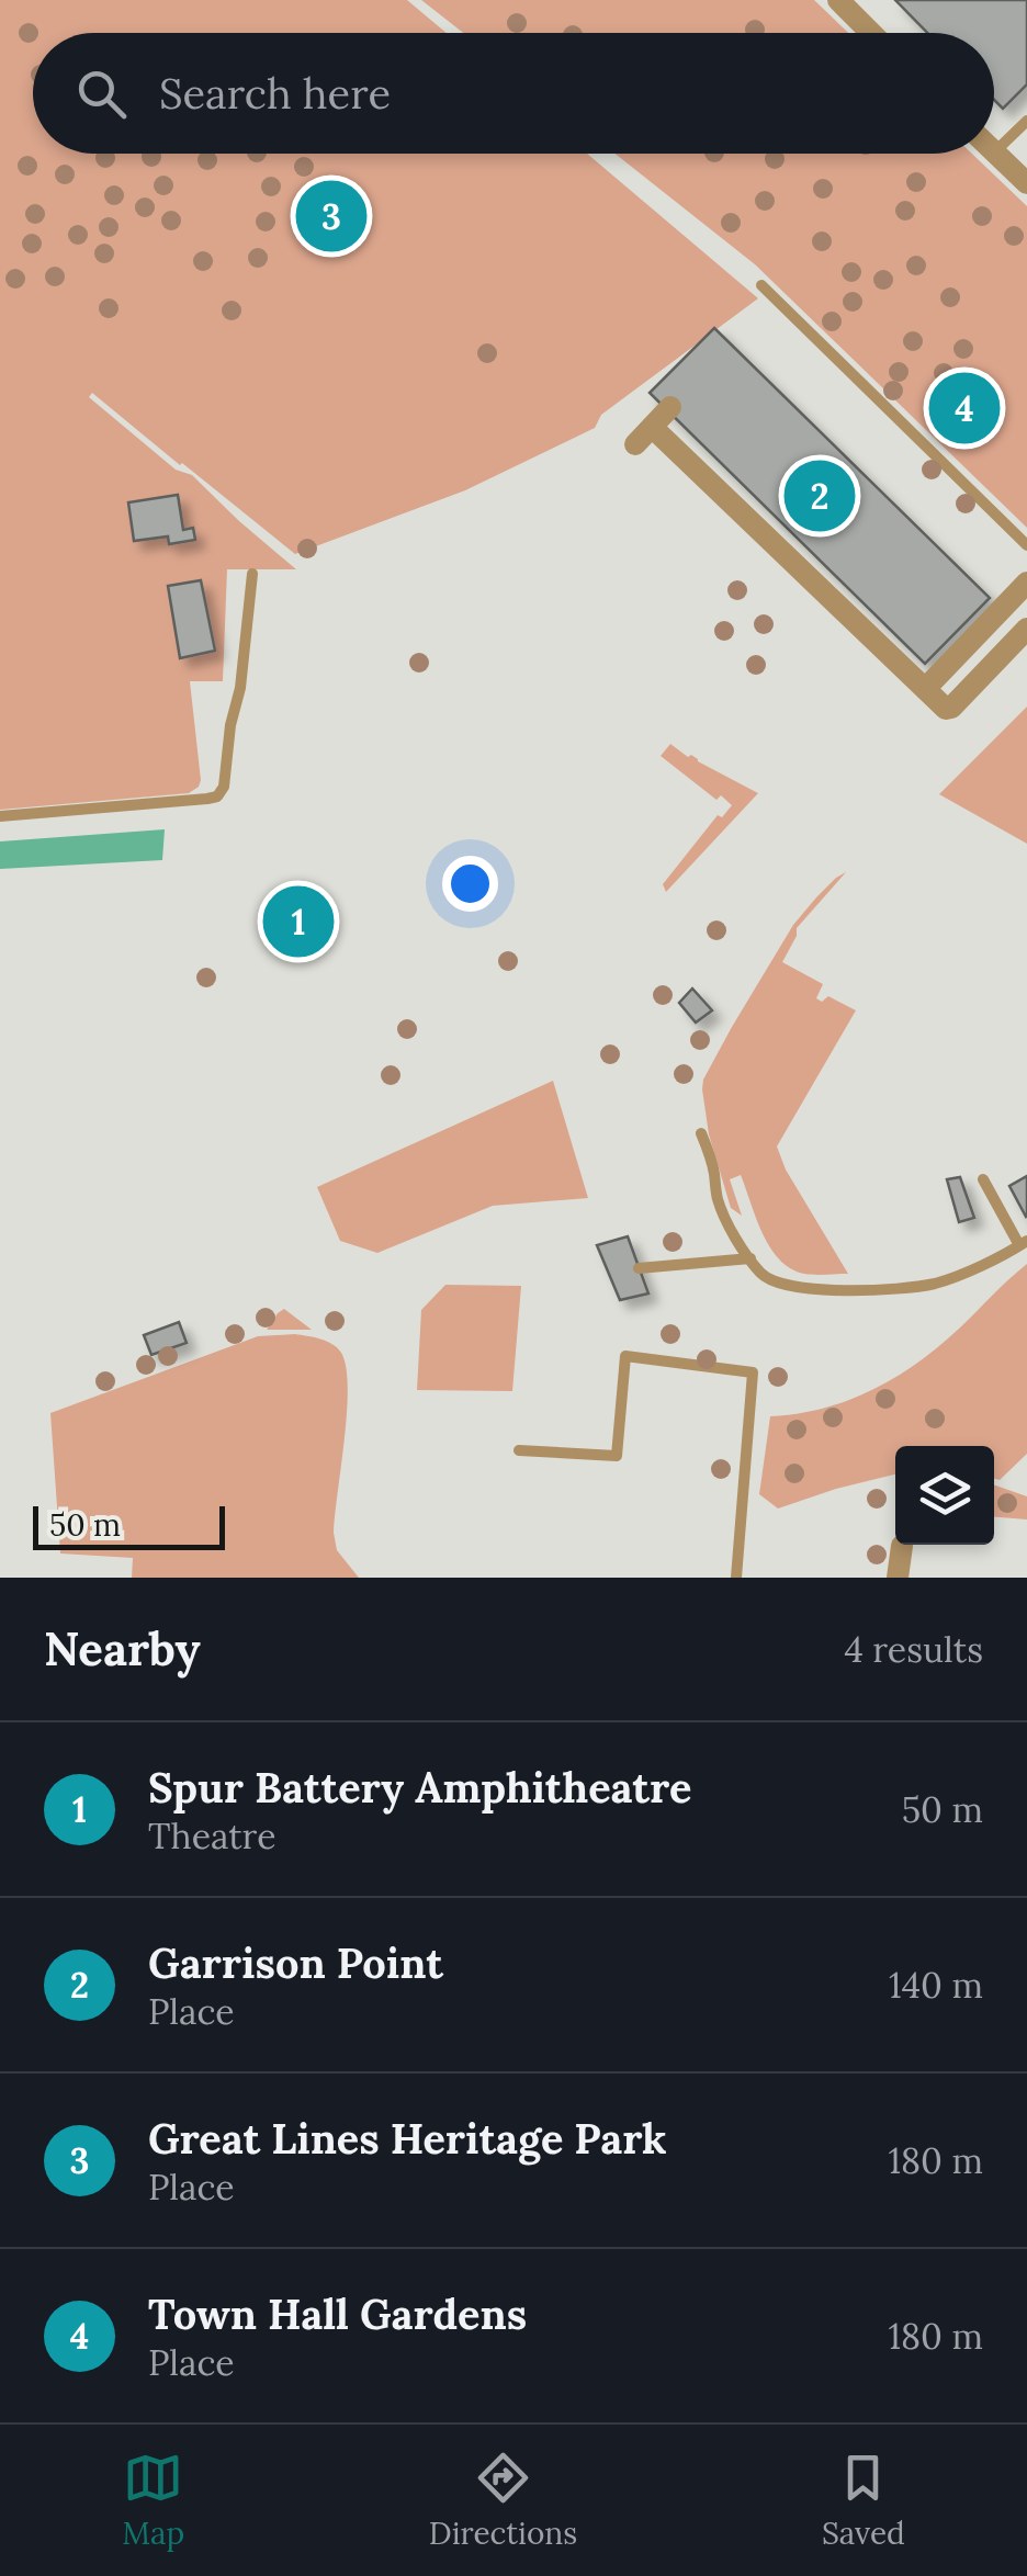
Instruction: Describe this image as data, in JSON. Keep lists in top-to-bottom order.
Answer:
{
  "scale_bar": "50 m",
  "page": {
    "search": "Search here",
    "pins": [
      "3",
      "4",
      "2",
      "1"
    ],
    "scale": "50 m",
    "heading": ["Nearby", "4 results"],
    "list": [
      {
        "mark": "1",
        "name": "Spur Battery Amphitheatre",
        "note": "Theatre",
        "value": "50 m"
      },
      {
        "mark": "2",
        "name": "Garrison Point",
        "note": "Place",
        "value": "140 m"
      },
      {
        "mark": "3",
        "name": "Great Lines Heritage Park",
        "note": "Place",
        "value": "180 m"
      },
      {
        "mark": "4",
        "name": "Town Hall Gardens",
        "note": "Place",
        "value": "180 m"
      }
    ],
    "nav": ["Map", "Directions", "Saved"]
  }
}
